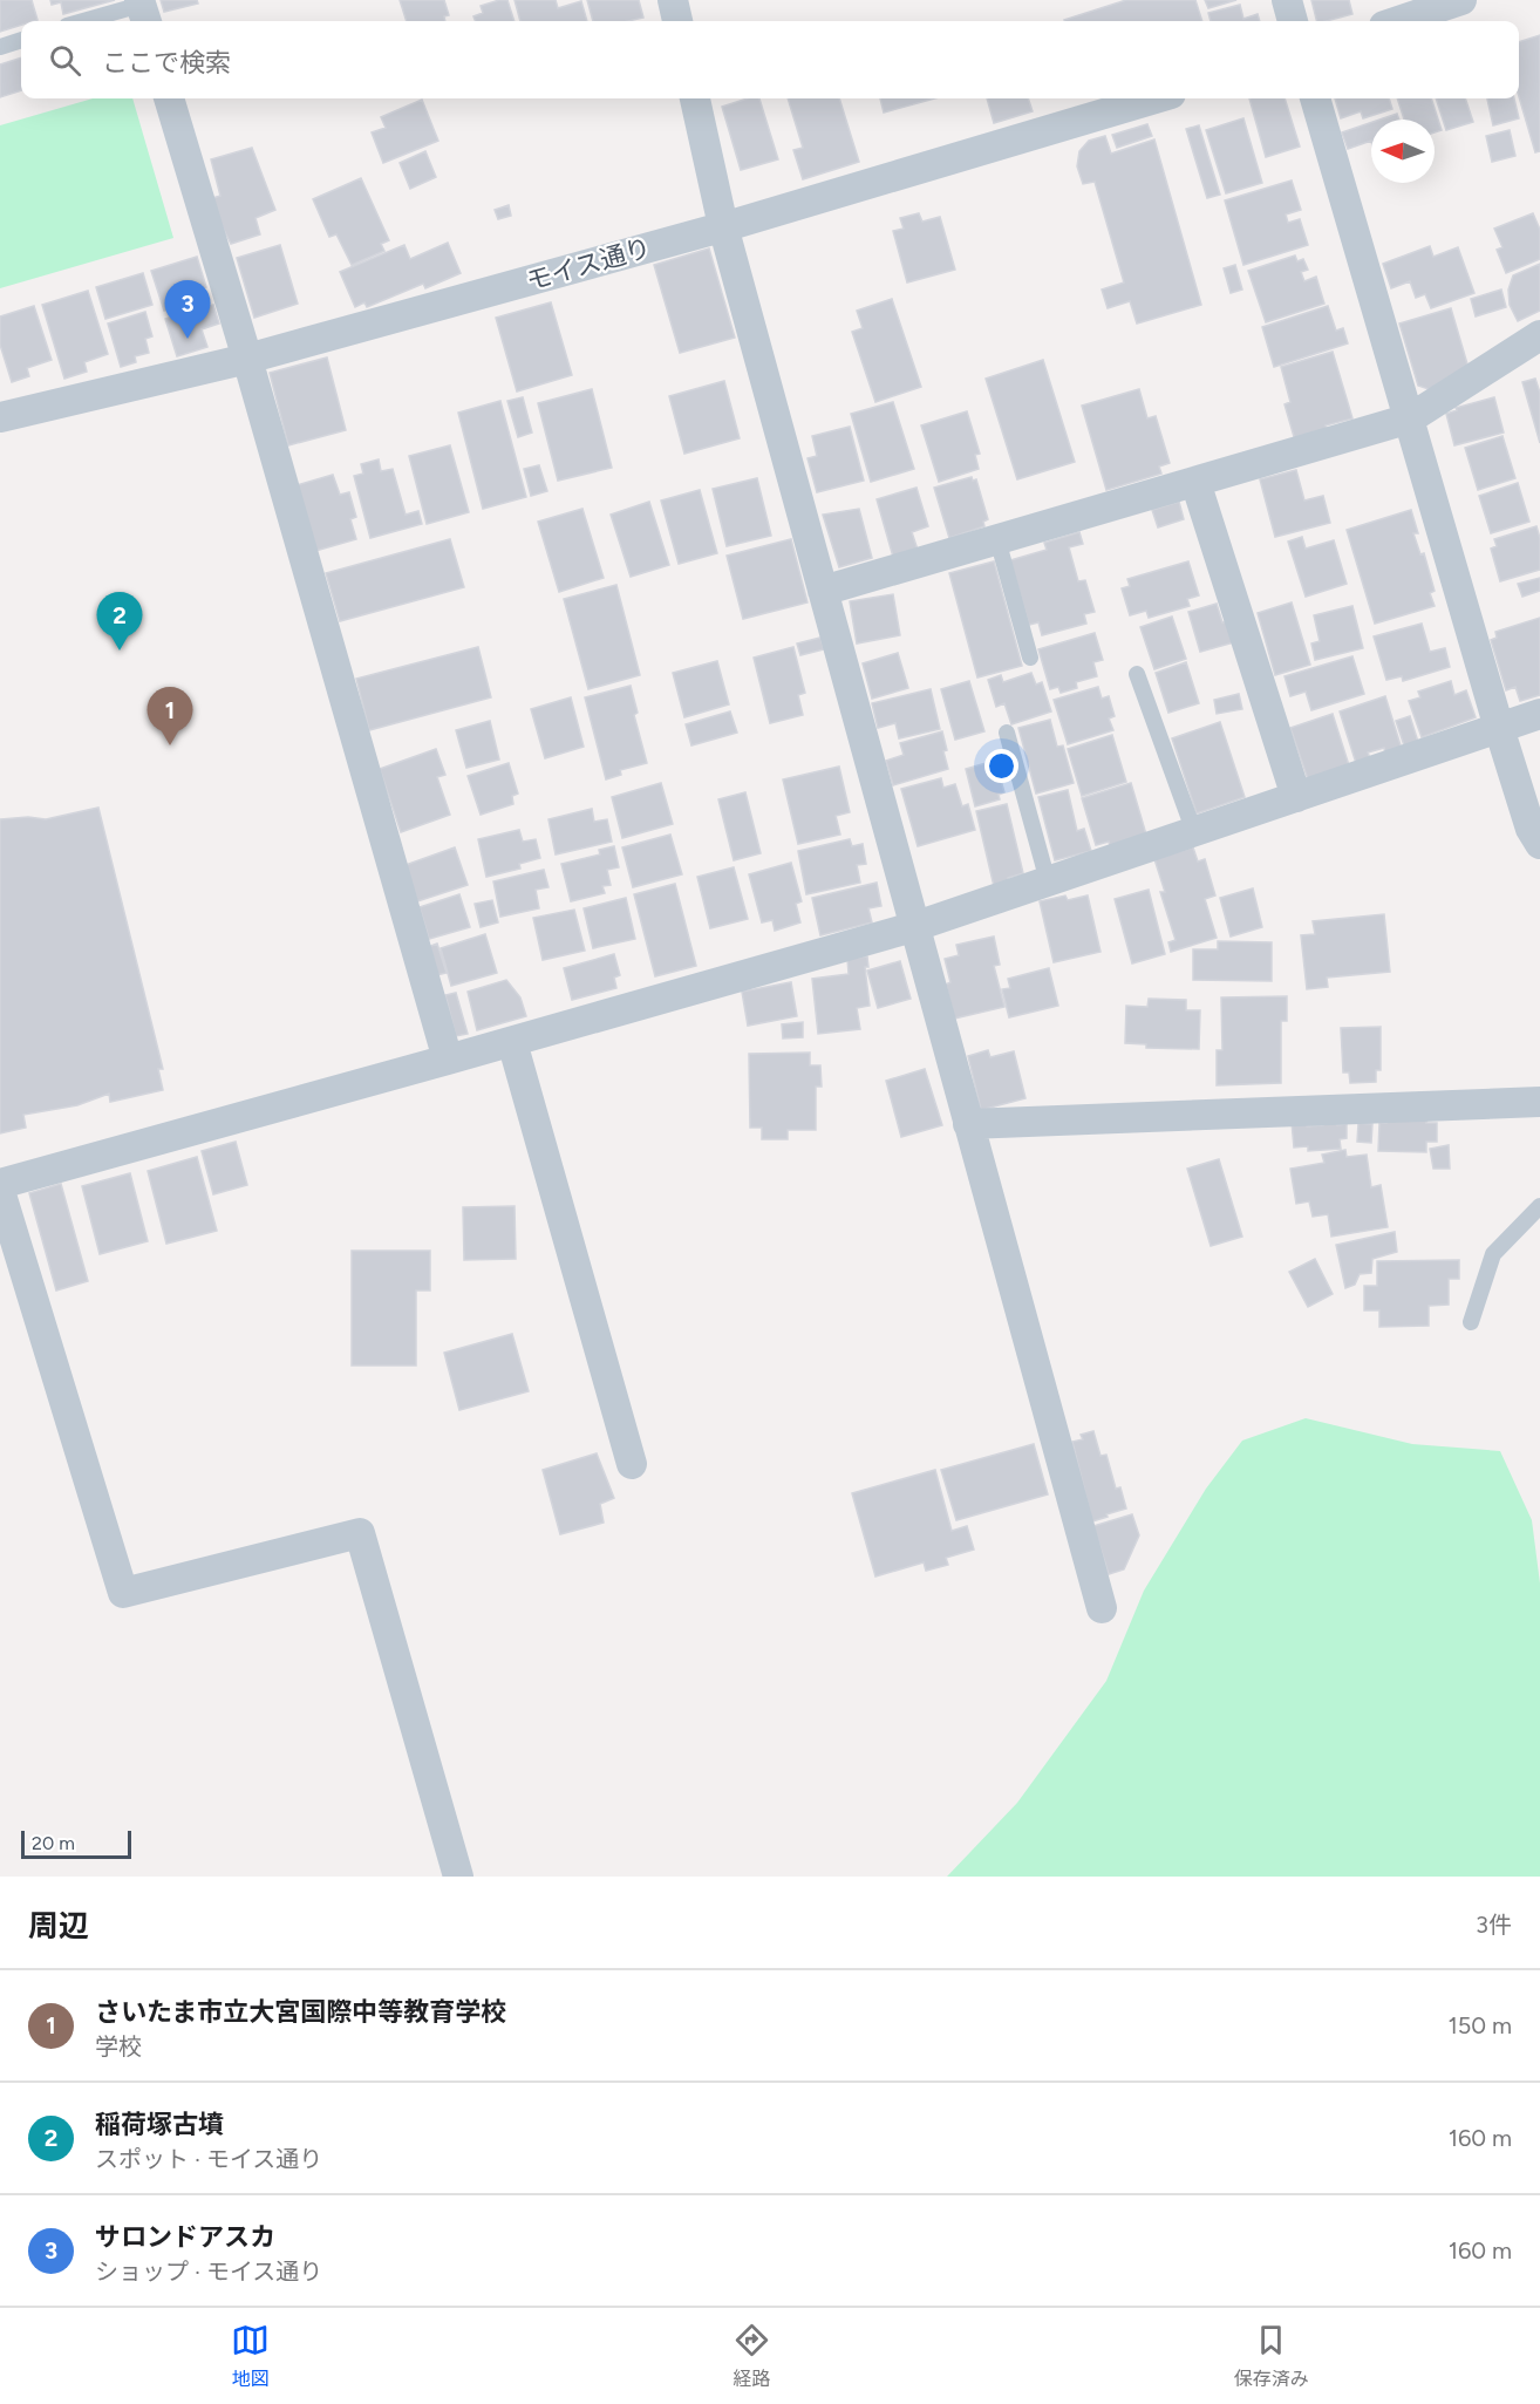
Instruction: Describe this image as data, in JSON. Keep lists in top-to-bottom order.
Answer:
{
  "streets": {
    "street": ["モイス通り"]
  },
  "scale_bar": "20 m",
  "north": "left",
  "page": {
    "search": "ここで検索",
    "pins": ["3", "2", "1"],
    "scale": "20 m",
    "heading": ["周辺", "3件"],
    "list": [
      {
        "mark": "1",
        "name": "さいたま市立大宮国際中等教育学校",
        "note": "学校",
        "value": "150 m"
      },
      {
        "mark": "2",
        "name": "稲荷塚古墳",
        "note": "スポット · モイス通り",
        "value": "160 m"
      },
      {
        "mark": "3",
        "name": "サロンドアスカ",
        "note": "ショップ · モイス通り",
        "value": "160 m"
      }
    ],
    "nav": ["地図", "経路", "保存済み"]
  }
}
